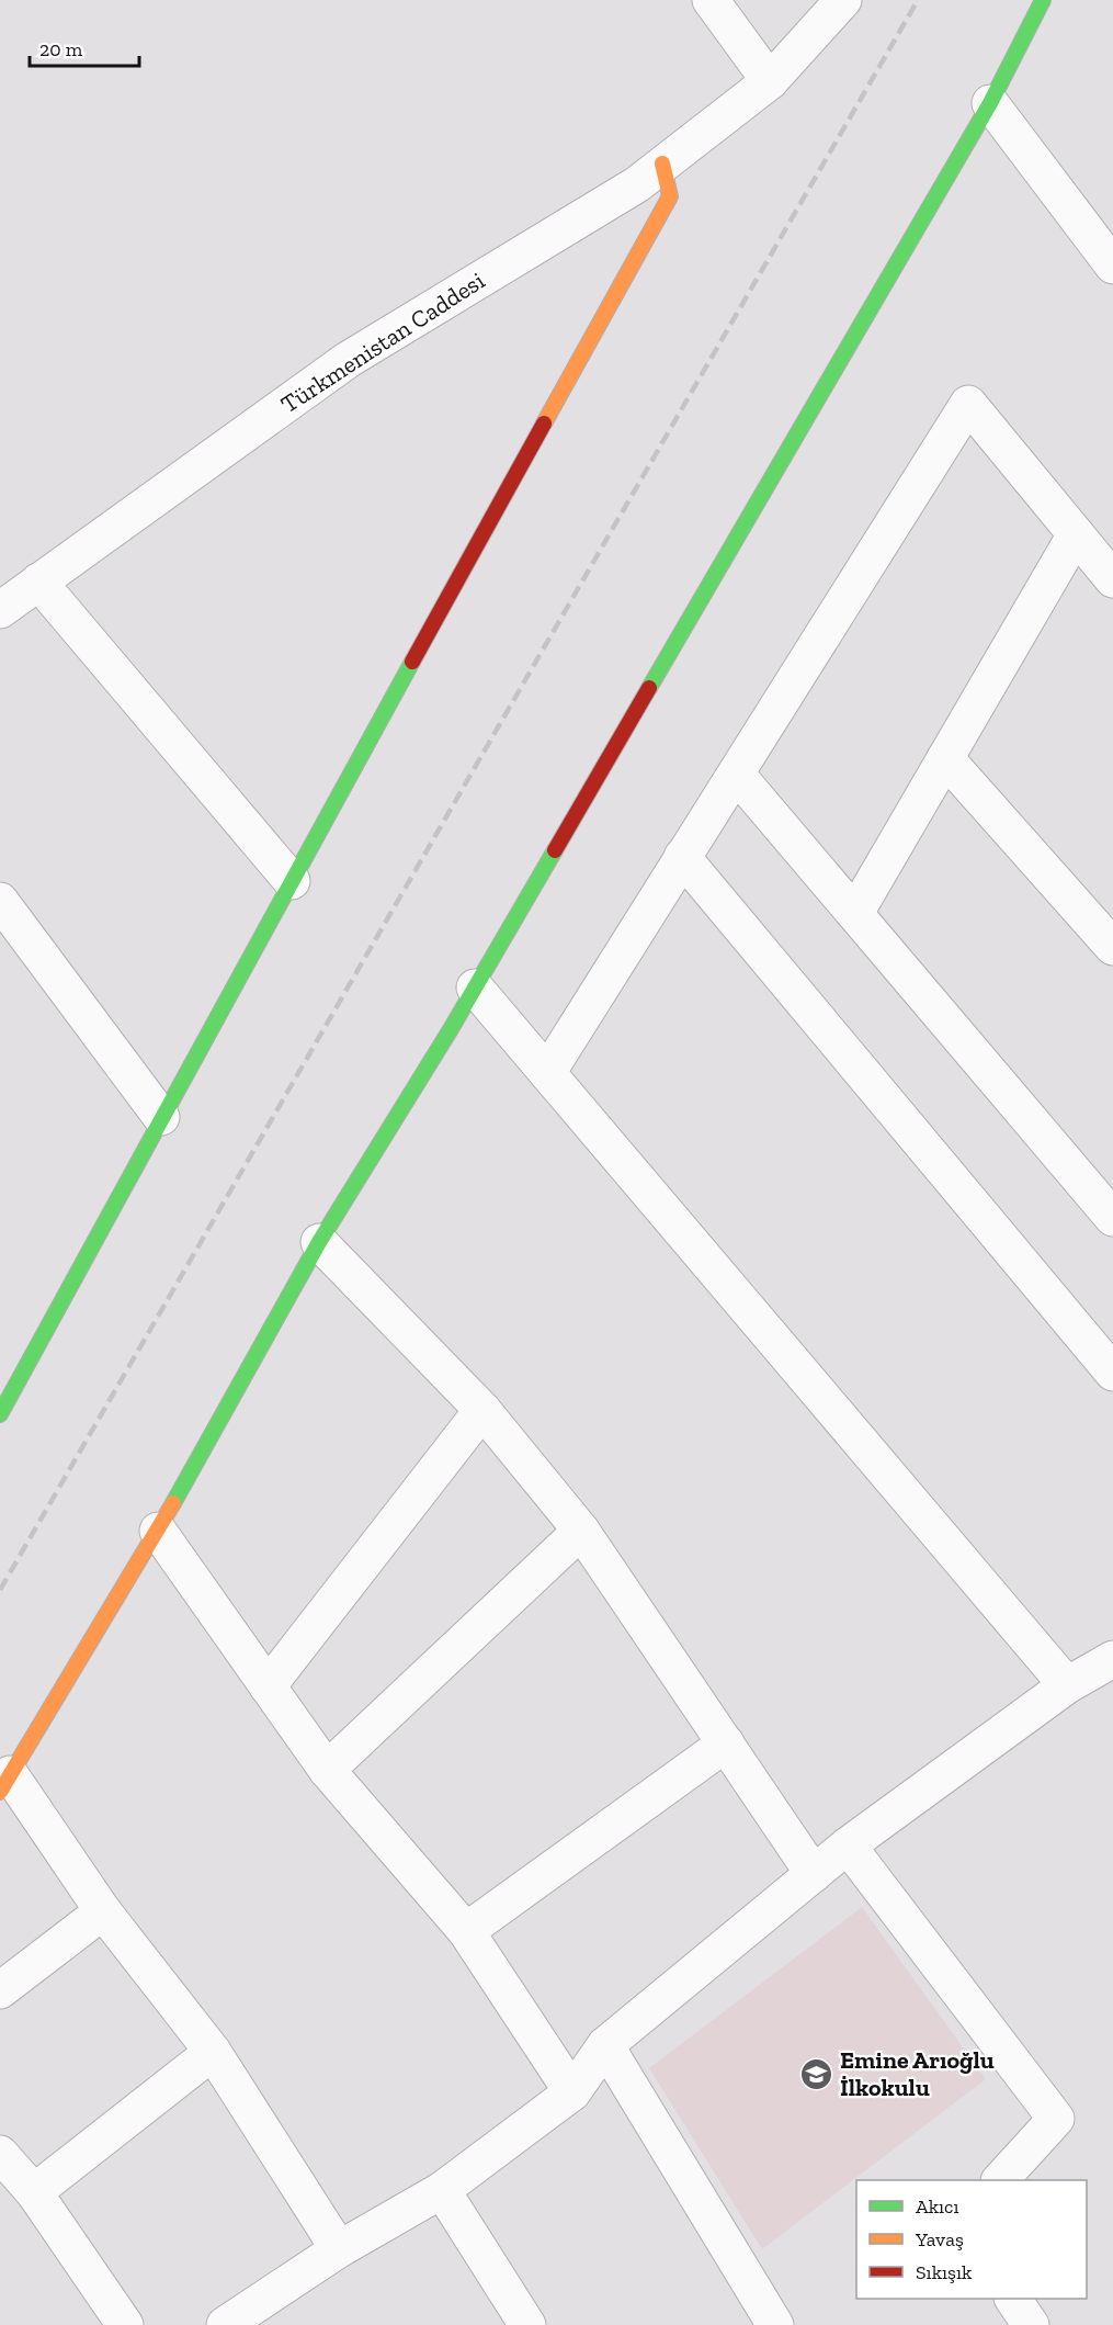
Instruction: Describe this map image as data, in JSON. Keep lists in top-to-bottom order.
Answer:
{
  "streets": {
    "street": ["Türkmenistan Caddesi"]
  },
  "places": {
    "school or university": ["Emine Arıoğlu İlkokulu"]
  },
  "legend": ["Akıcı", "Yavaş", "Sıkışık"],
  "scale_bar": "20 m"
}
